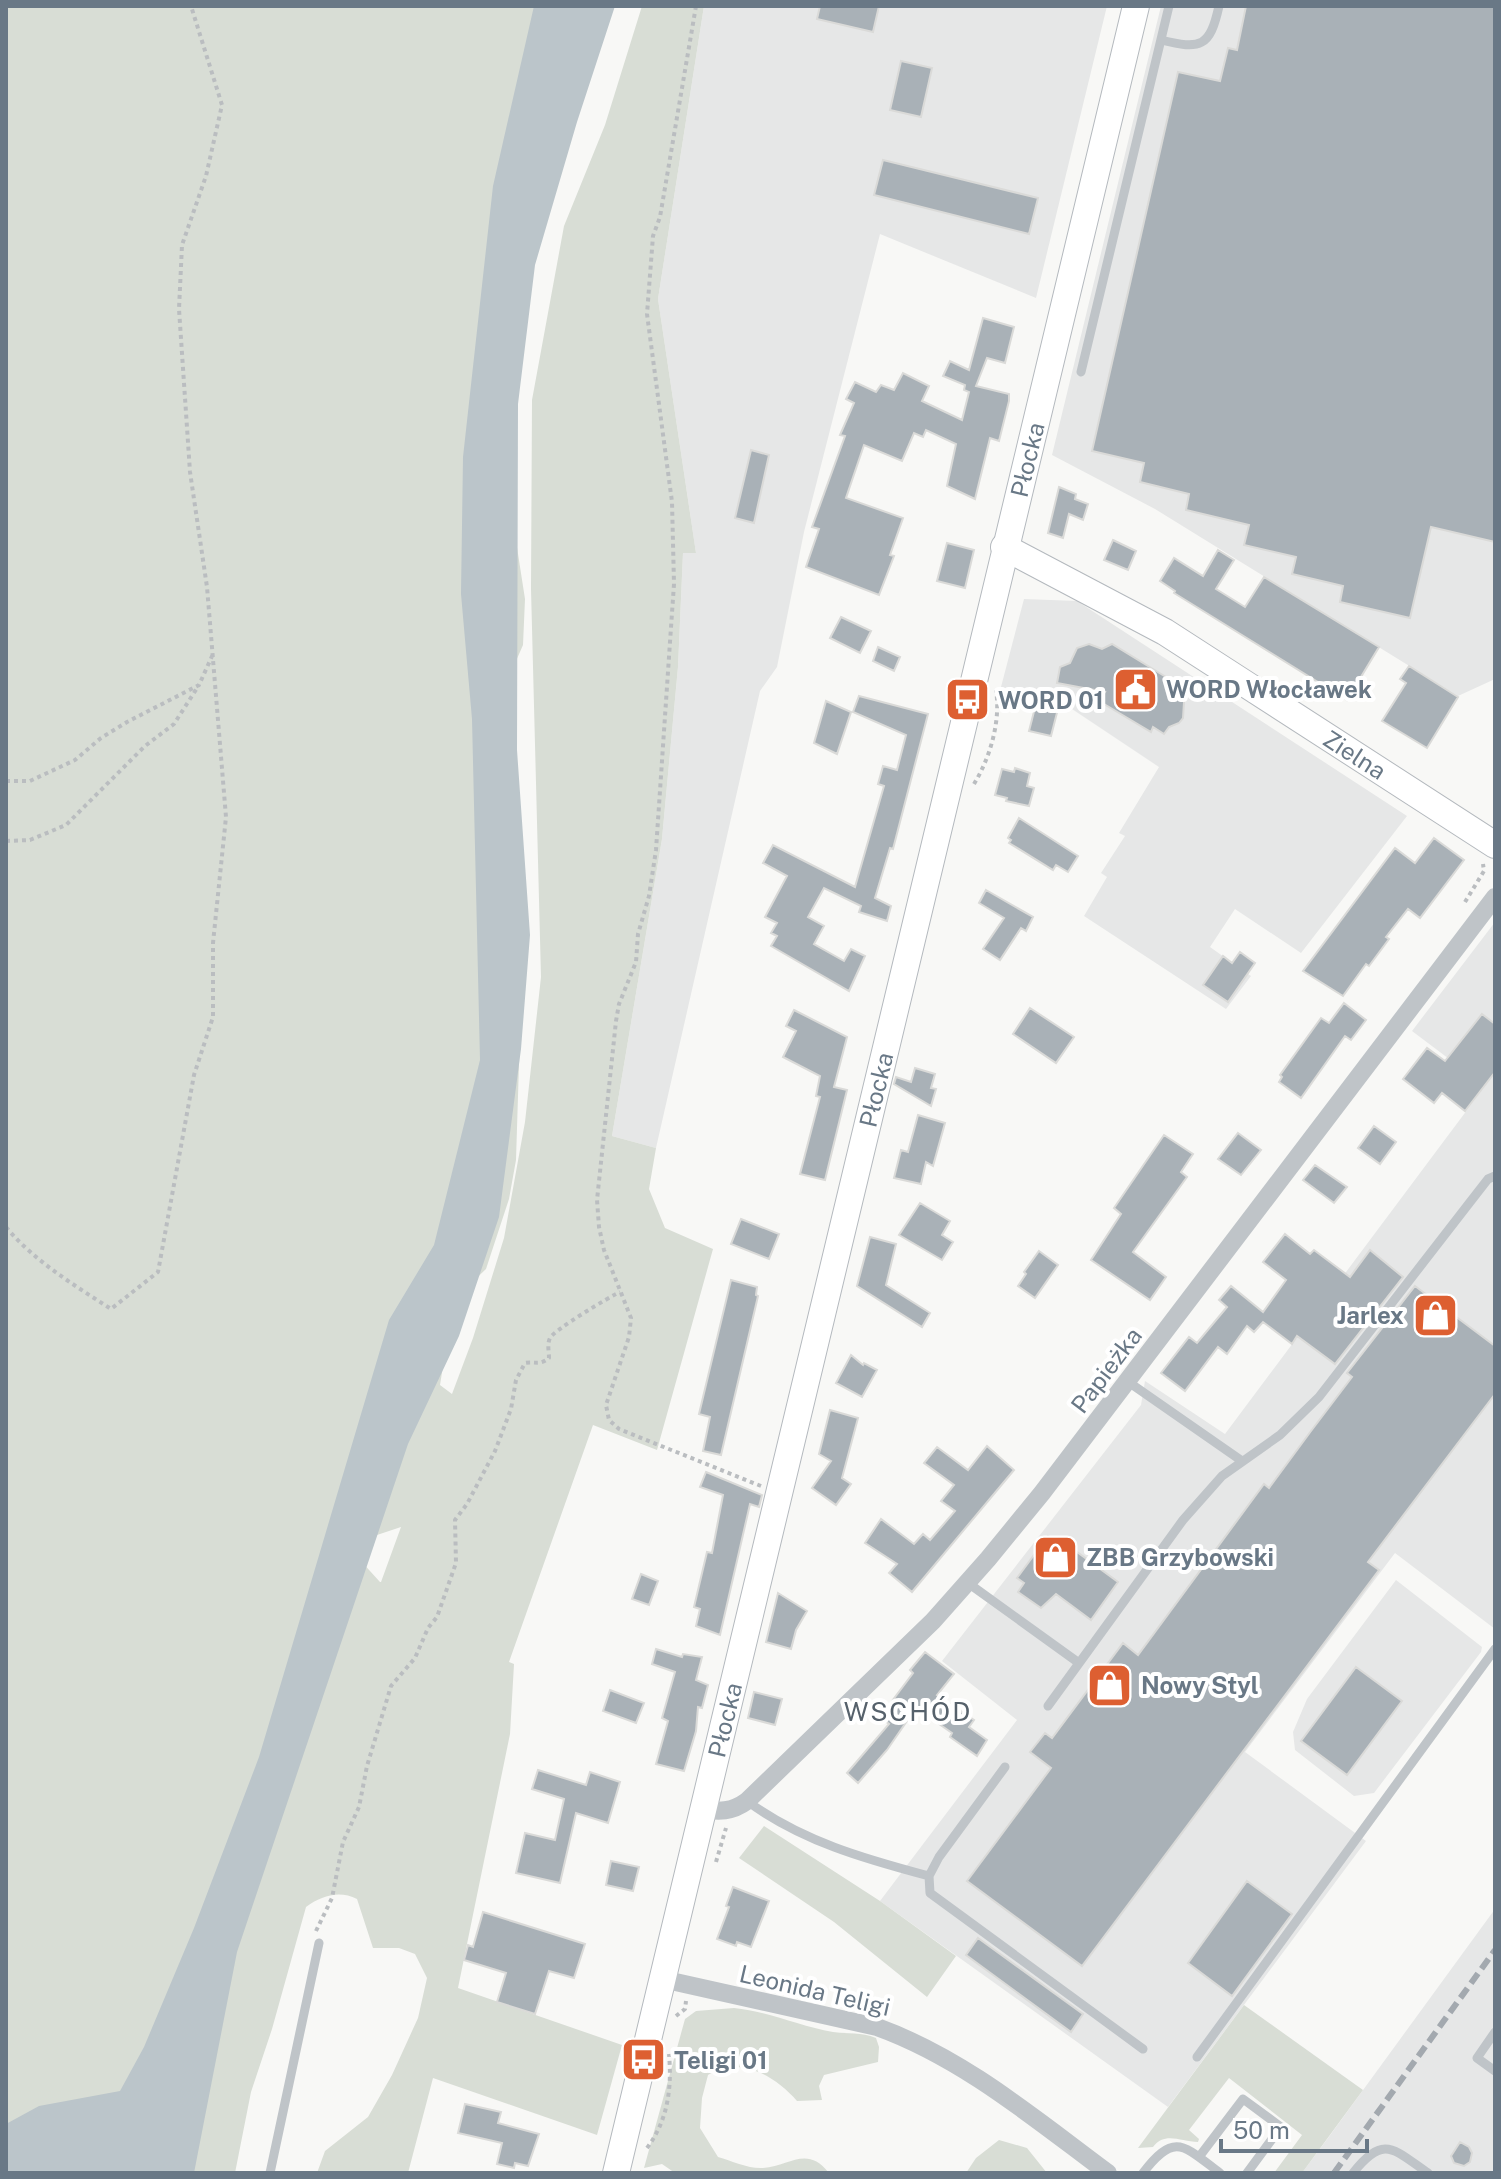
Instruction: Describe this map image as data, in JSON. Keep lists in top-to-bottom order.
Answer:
{
  "streets": {
    "street": [
      "Płocka",
      "Zielna",
      "Papieżka",
      "Leonida Teligi"
    ]
  },
  "crossings": [
    ["Płocka", "Zielna"],
    ["Płocka", "Leonida Teligi"]
  ],
  "districts": ["WSCHÓD"],
  "places": {
    "public building": ["WORD Włocławek"],
    "bus stop": ["WORD 01", "Teligi 01"],
    "shop": ["Jarlex", "ZBB Grzybowski", "Nowy Styl"]
  },
  "scale_bar": "50 m"
}
